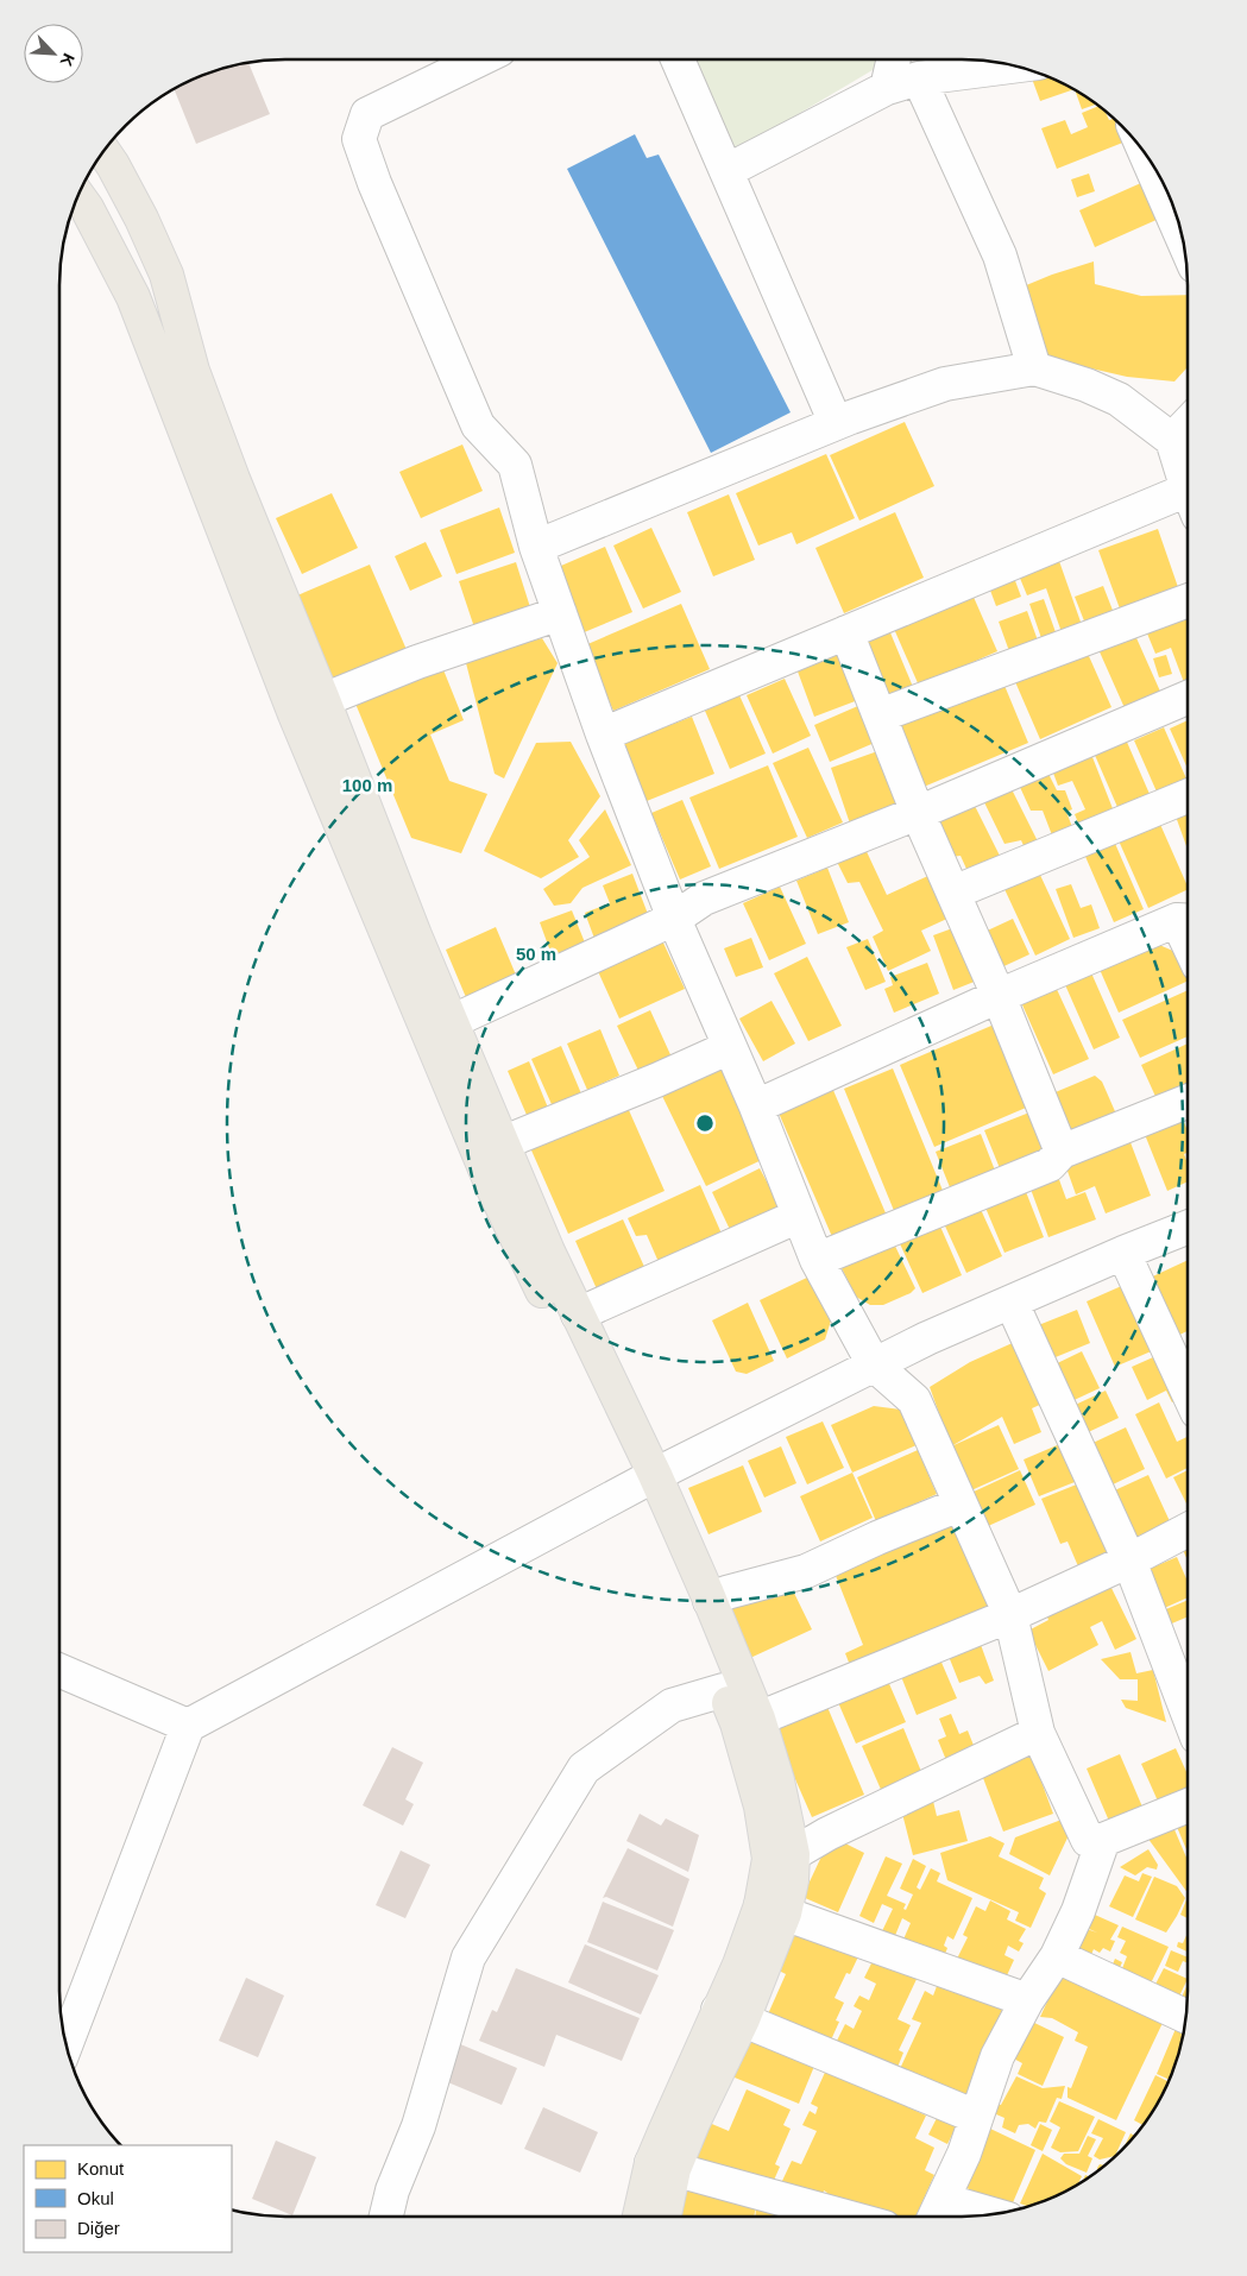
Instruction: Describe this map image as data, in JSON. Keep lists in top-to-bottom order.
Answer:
{
  "legend": ["Konut", "Okul", "Diğer"],
  "north": "bottom right",
  "rings": ["100 m", "50 m"]
}
